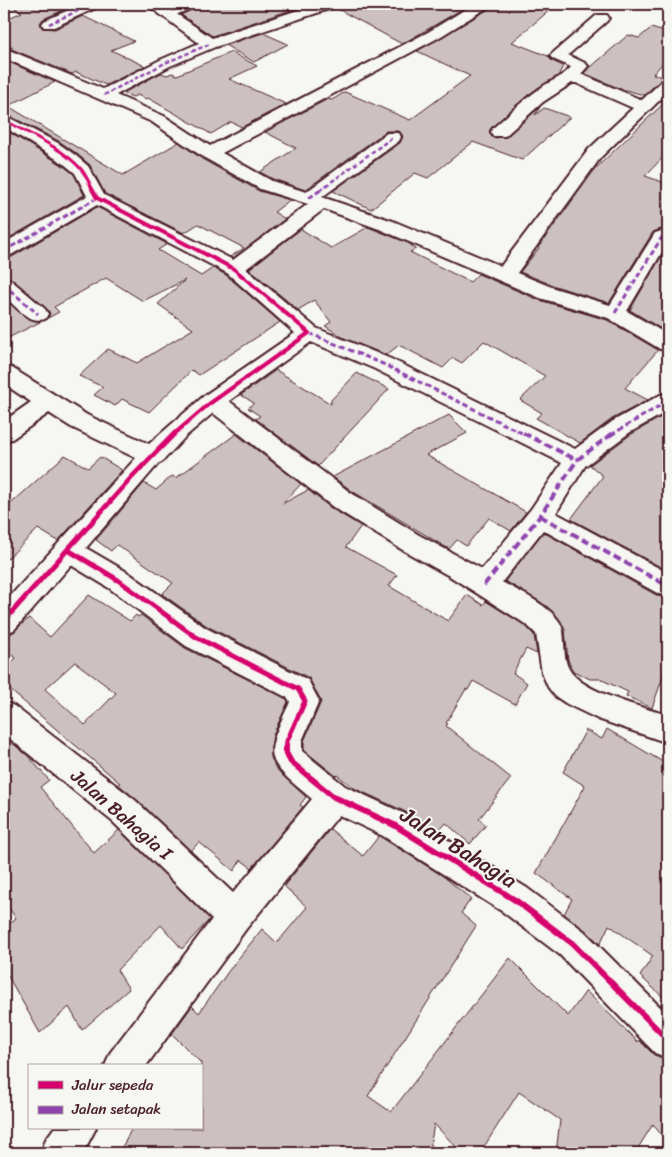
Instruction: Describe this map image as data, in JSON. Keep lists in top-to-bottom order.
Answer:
{
  "streets": {
    "street": ["Jalan Bahagia I", "Jalan Bahagia"]
  },
  "legend": ["Jalur sepeda", "Jalan setapak"]
}
